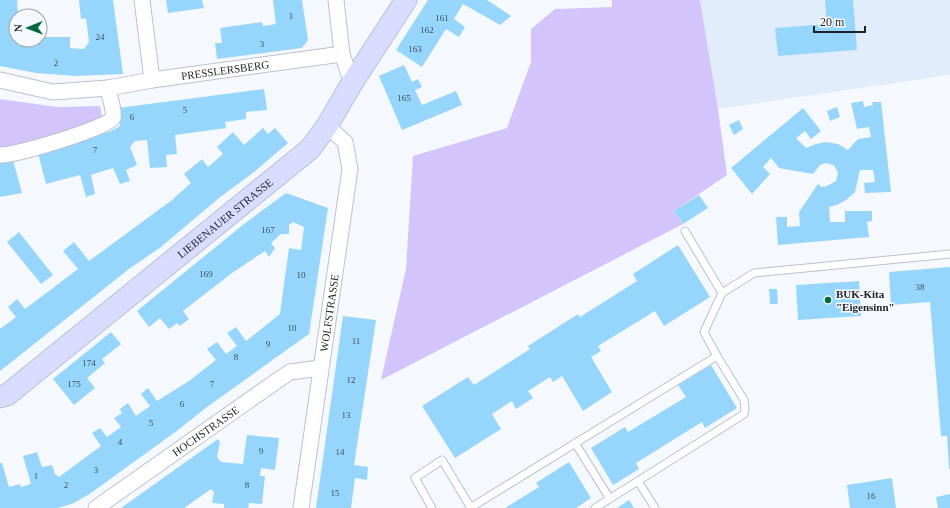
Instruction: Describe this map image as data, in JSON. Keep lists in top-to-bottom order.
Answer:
{
  "streets": {
    "street": [
      "PRESSLERSBERG",
      "LIEBENAUER STRASSE",
      "WOLFSTRASSE",
      "HOCHSTRASSE"
    ]
  },
  "crossings": [
    ["LIEBENAUER STRASSE", "WOLFSTRASSE"],
    ["WOLFSTRASSE", "HOCHSTRASSE"]
  ],
  "places": ["BUK-Kita \"Eigensinn\""],
  "house_numbers": [
    "1",
    "161",
    "162",
    "24",
    "3",
    "163",
    "2",
    "165",
    "5",
    "6",
    "7",
    "167",
    "169",
    "10",
    "38",
    "10",
    "11",
    "9",
    "8",
    "174",
    "12",
    "175",
    "7",
    "6",
    "13",
    "5",
    "4",
    "9",
    "14",
    "3",
    "1",
    "2",
    "8",
    "15",
    "16"
  ],
  "scale_bar": "20 m",
  "north": "left"
}
